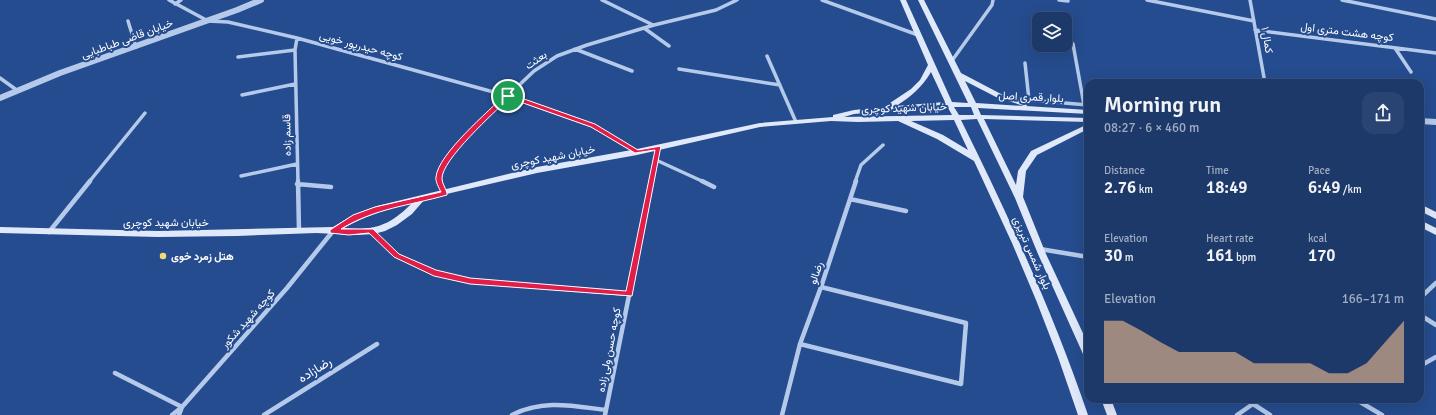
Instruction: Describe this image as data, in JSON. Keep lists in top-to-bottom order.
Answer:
{
  "streets": {
    "main road": ["بلوار قمری اصل", "خیابان شهید کوچری", "بلوار شمس تبریزی"],
    "street": [
      "کوچه هشت متری اول",
      "خیابان قاضی طباطبایی",
      "کمال ۱",
      "کوچه حیدرپور خویی",
      "بعثت",
      "قاسم زاده",
      "رضالو",
      "کوچه شهید شکور",
      "کوچه حسن ولی زاده",
      "رضازاده"
    ]
  },
  "crossings": [
    ["کوچه هشت متری اول", "کمال ۱"],
    ["خیابان قاضی طباطبایی", "کوچه حیدرپور خویی"],
    ["کوچه حیدرپور خویی", "بعثت"],
    ["کوچه حیدرپور خویی", "خیابان شهید کوچری"],
    ["کوچه حیدرپور خویی", "قاسم زاده"],
    ["بعثت", "خیابان شهید کوچری"],
    ["بلوار قمری اصل", "خیابان شهید کوچری"],
    ["بلوار قمری اصل", "بلوار شمس تبریزی"],
    ["خیابان شهید کوچری", "قاسم زاده"],
    ["خیابان شهید کوچری", "بلوار شمس تبریزی"],
    ["خیابان شهید کوچری", "کوچه شهید شکور"],
    ["خیابان شهید کوچری", "کوچه حسن ولی زاده"]
  ],
  "places": ["هتل زمرد خوی"],
  "page": {
    "heading": ["Morning run", "08:27 · 6 × 460 m"],
    "stats": [
      ["Distance", "2.76 km"],
      ["Time", "18:49"],
      ["Pace", "6:49 /km"],
      ["Elevation", "30 m"],
      ["Heart rate", "161 bpm"],
      ["kcal", "170"]
    ],
    "chart": ["Elevation", "166–171 m"]
  }
}
